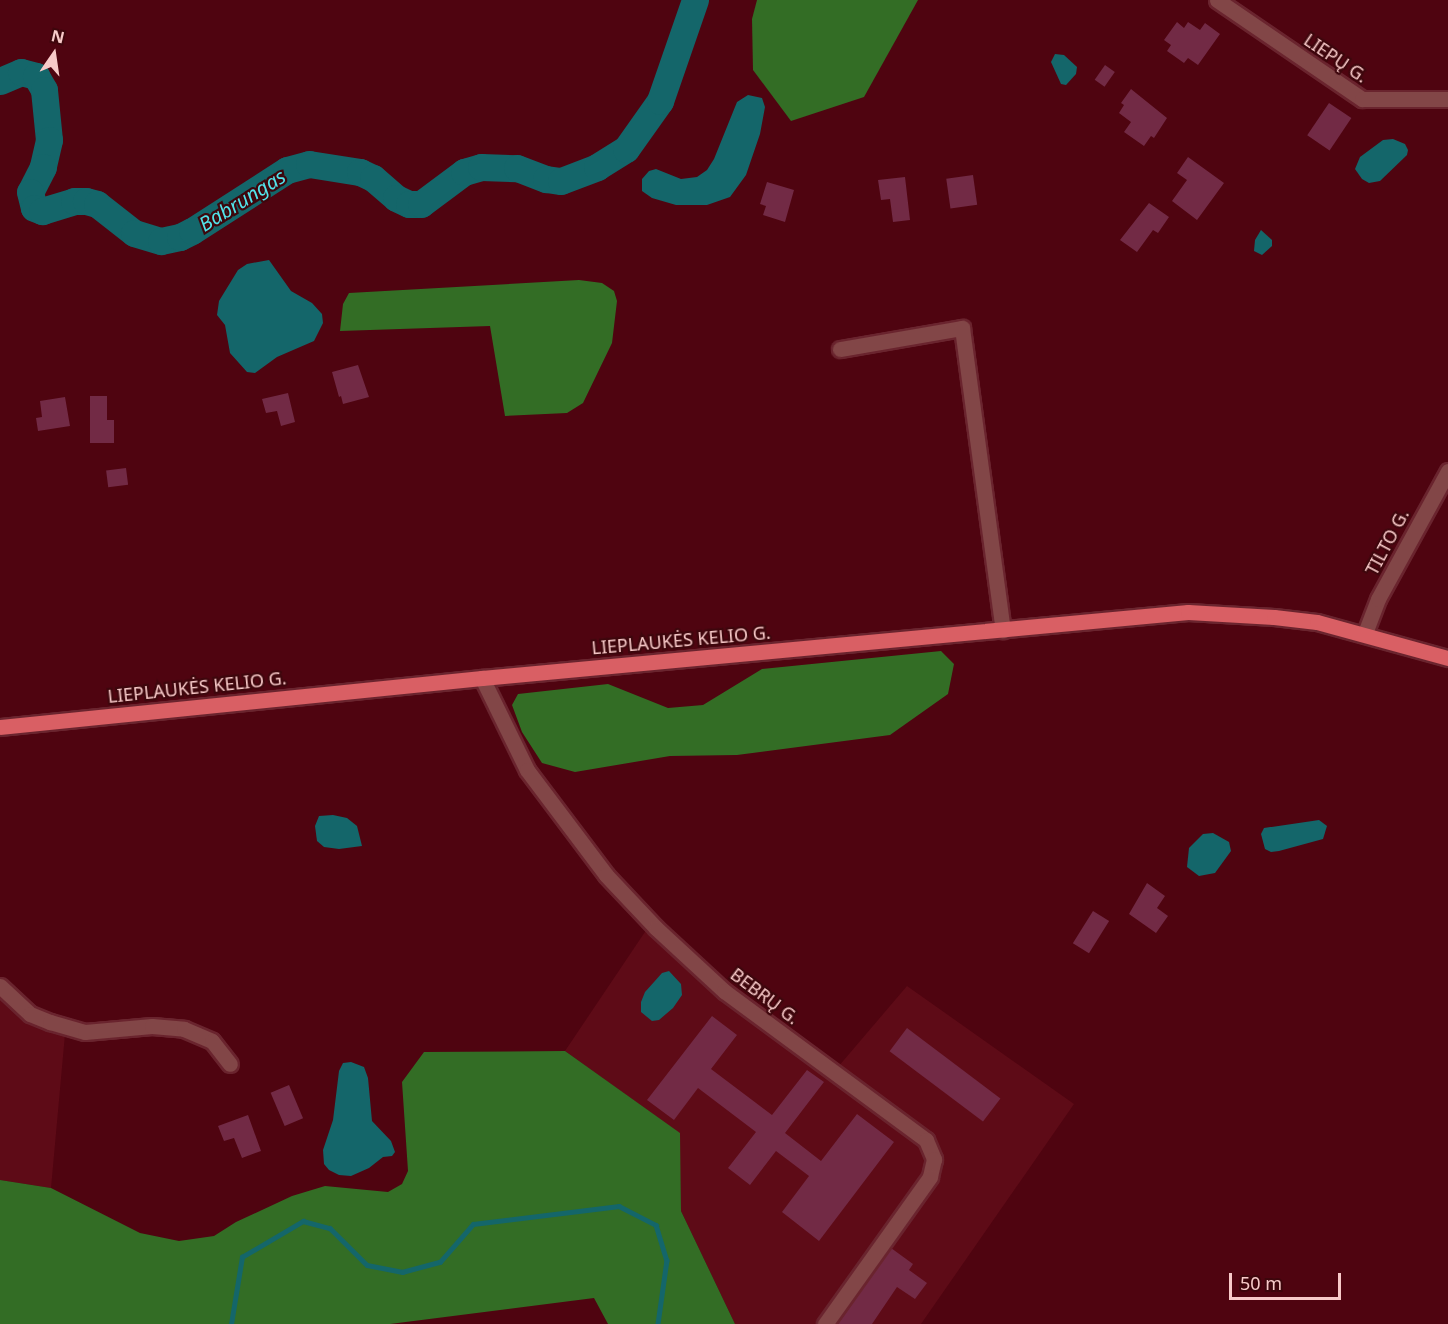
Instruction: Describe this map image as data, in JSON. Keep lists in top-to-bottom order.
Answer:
{
  "streets": {
    "main road": ["LIEPLAUKĖS KELIO G."],
    "street": ["LIEPŲ G.", "TILTO G.", "BEBRŲ G."]
  },
  "crossings": [
    ["TILTO G.", "LIEPLAUKĖS KELIO G."],
    ["LIEPLAUKĖS KELIO G.", "BEBRŲ G."]
  ],
  "water": ["Babrungas"],
  "scale_bar": "50 m",
  "north": "top"
}
